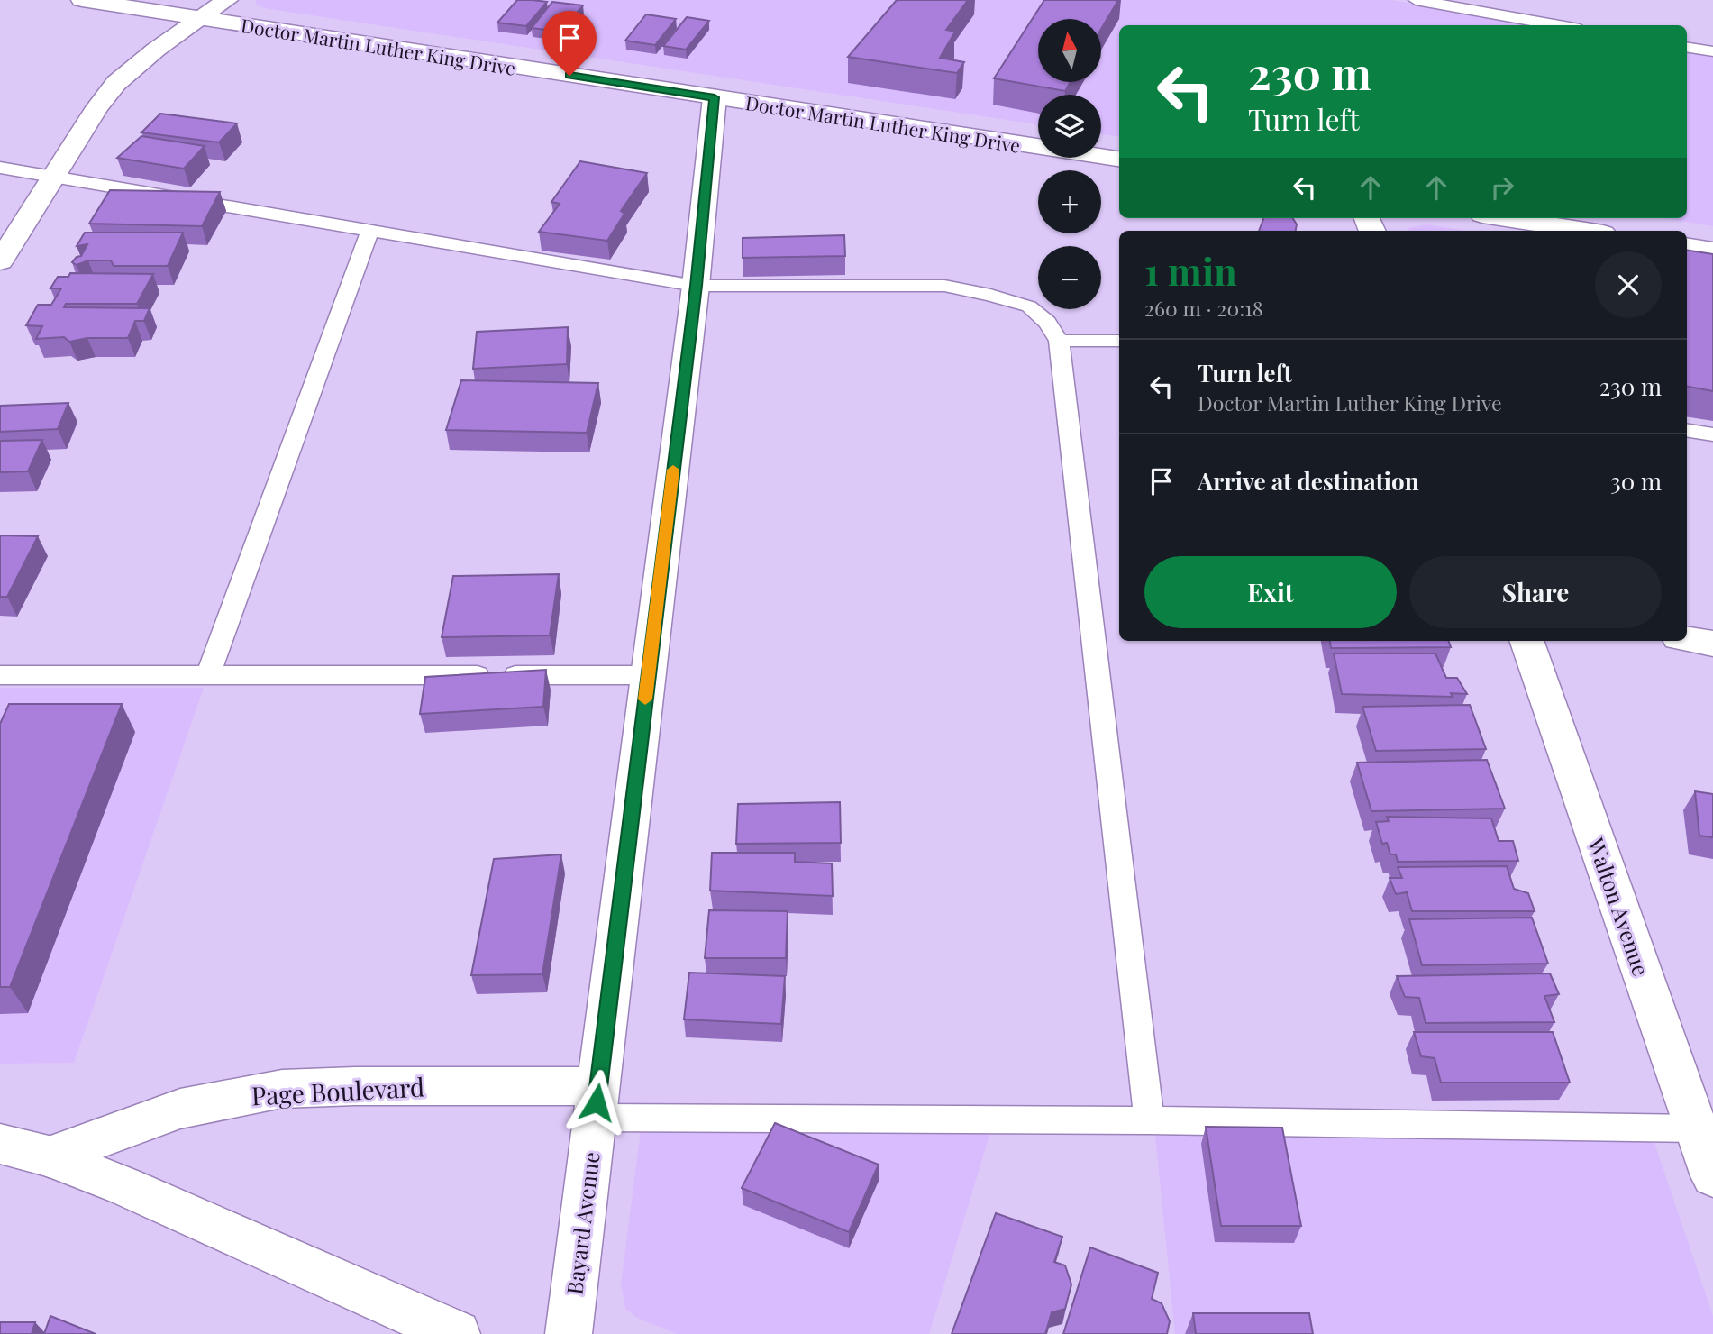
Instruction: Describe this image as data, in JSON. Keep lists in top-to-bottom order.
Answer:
{
  "streets": {
    "street": [
      "Doctor Martin Luther King Drive",
      "Walton Avenue",
      "Page Boulevard",
      "Bayard Avenue"
    ]
  },
  "crossings": [
    ["Doctor Martin Luther King Drive", "Bayard Avenue"],
    ["Page Boulevard", "Bayard Avenue"]
  ],
  "north": "top",
  "page": {
    "map_buttons": ["+", "−"],
    "turn": ["230 m", "Turn left"],
    "heading": ["1 min", "260 m · 20:18"],
    "list": [
      {
        "name": "Turn left",
        "note": "Doctor Martin Luther King Drive",
        "value": "230 m"
      },
      {
        "name": "Arrive at destination",
        "value": "30 m"
      }
    ],
    "buttons": ["Exit", "Share"]
  }
}
